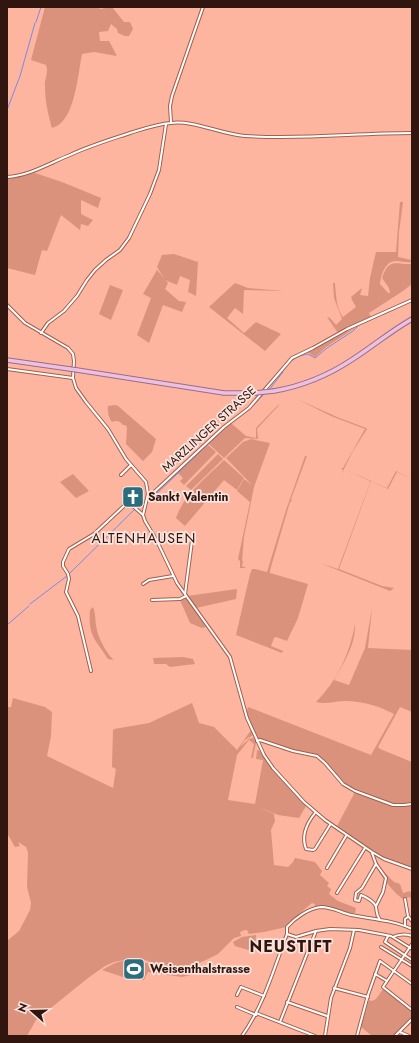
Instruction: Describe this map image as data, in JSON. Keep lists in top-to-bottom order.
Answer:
{
  "streets": {
    "street": ["MARZLINGER STRASSE"]
  },
  "districts": ["ALTENHAUSEN", "NEUSTIFT"],
  "places": {
    "church": ["Sankt Valentin"],
    "sports": ["Weisenthalstrasse"]
  },
  "north": "left"
}
